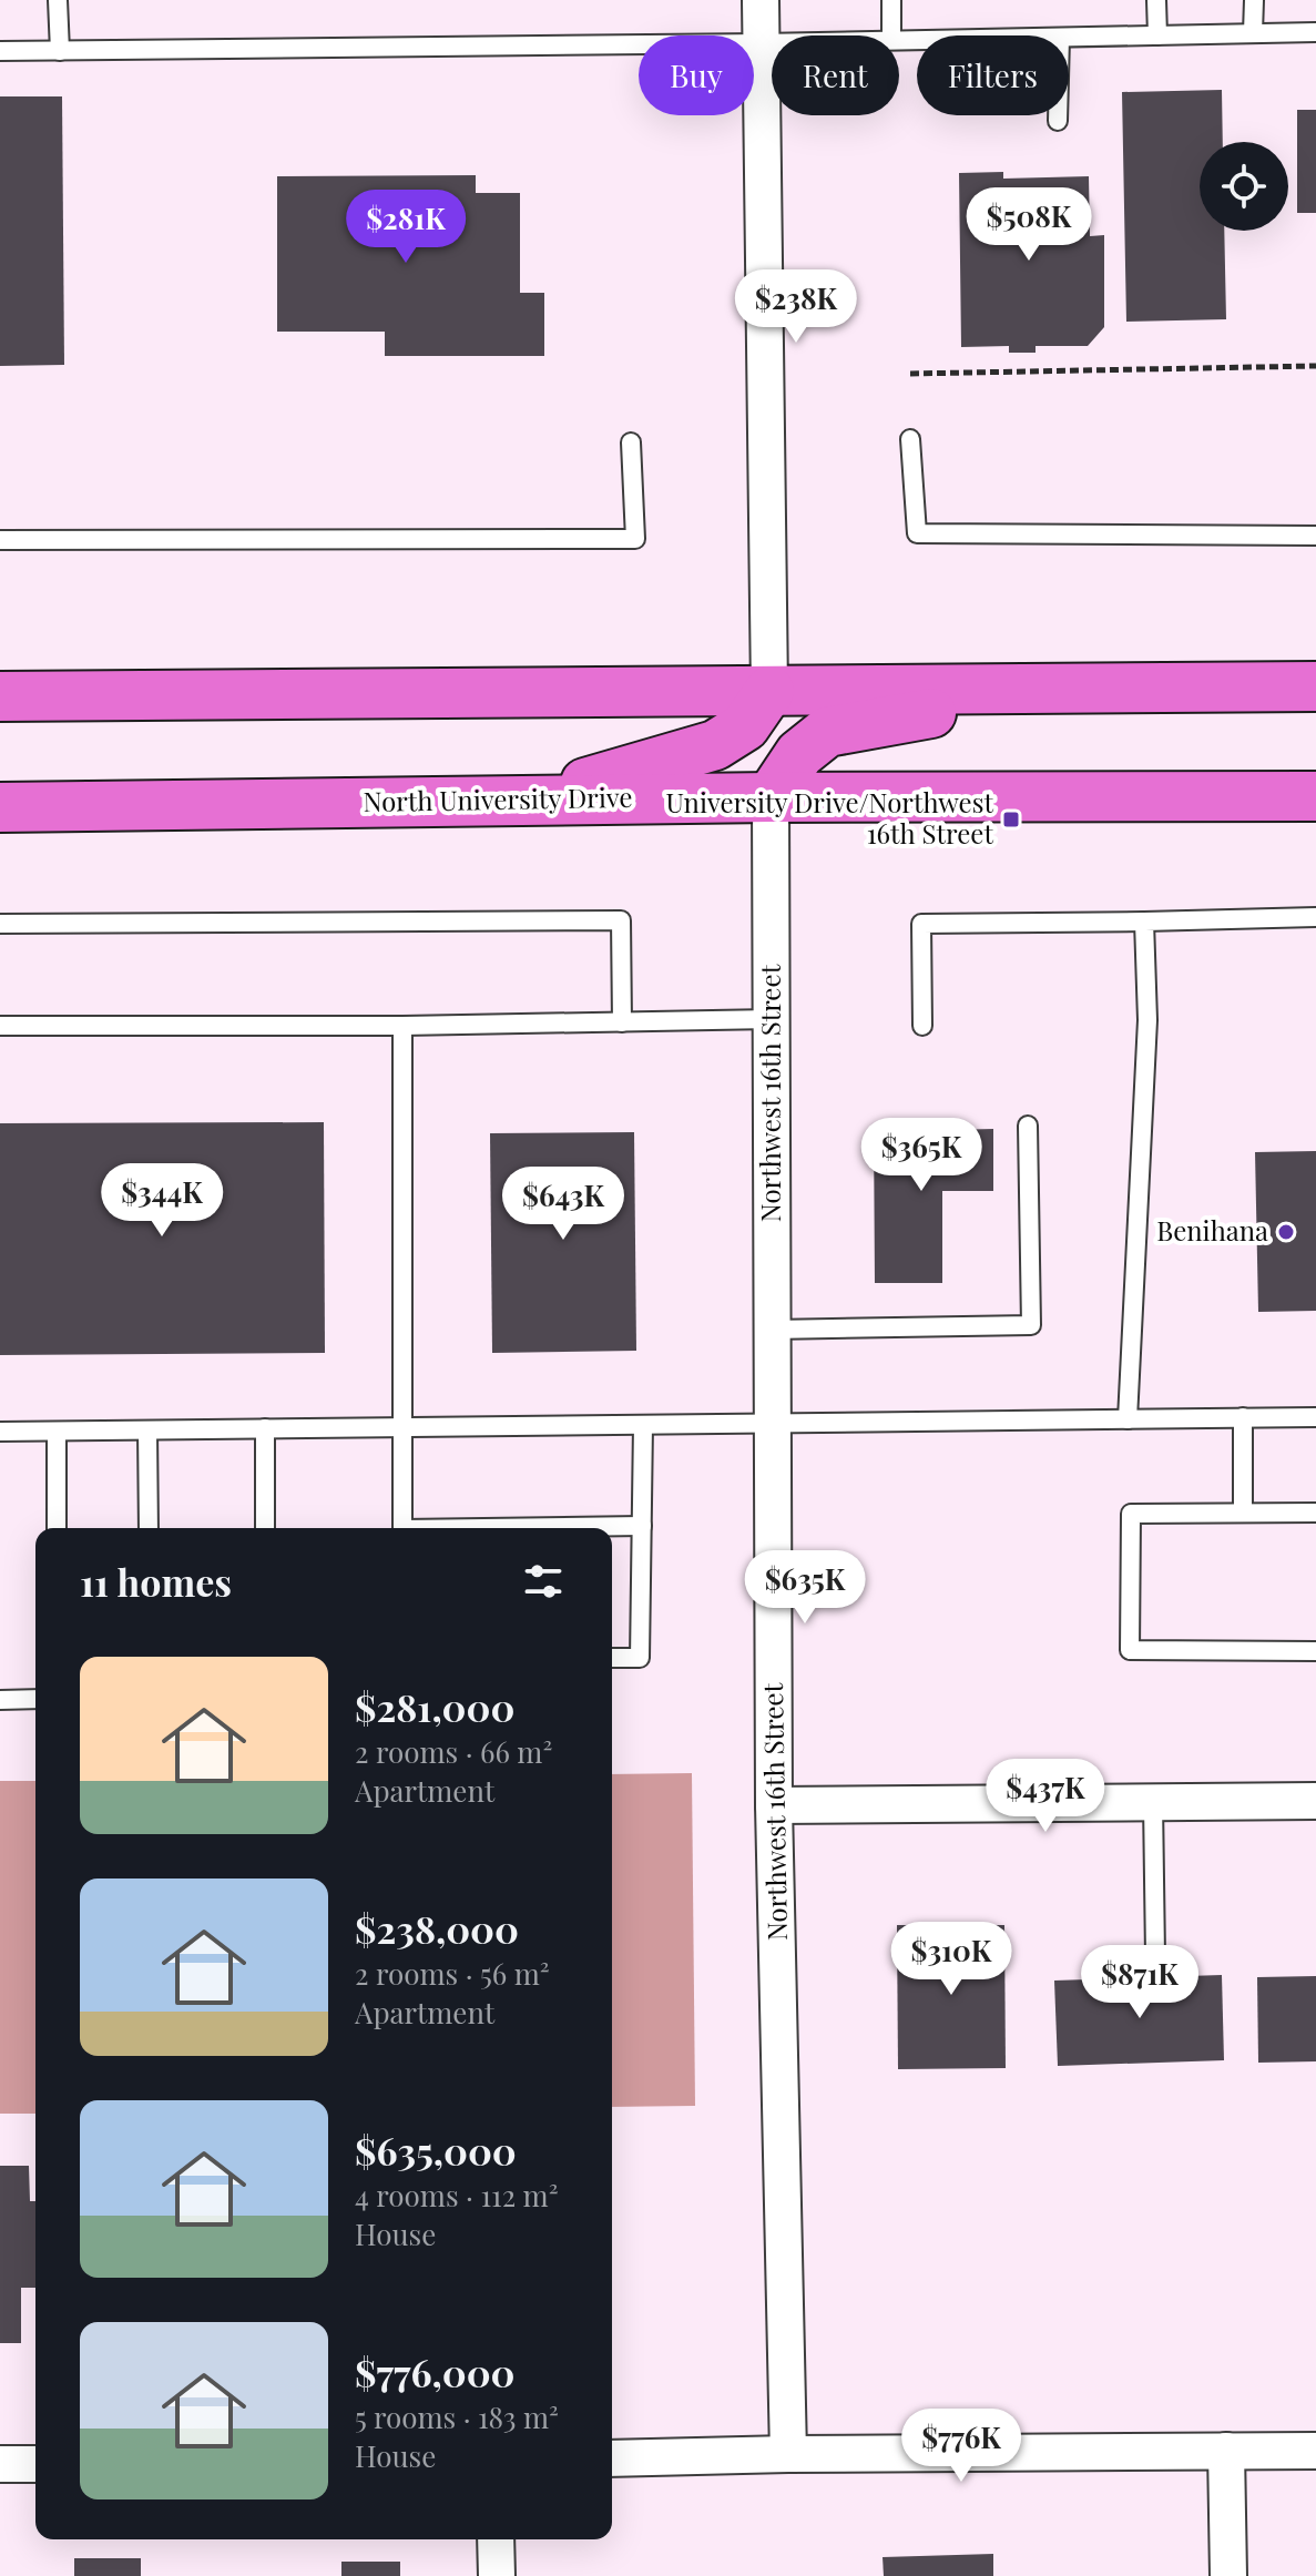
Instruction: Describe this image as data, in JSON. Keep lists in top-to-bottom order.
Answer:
{
  "streets": {
    "main road": ["North University Drive"],
    "street": ["Northwest 16th Street"]
  },
  "crossings": [
    ["North University Drive", "Northwest 16th Street"]
  ],
  "places": {
    "transit": ["University Drive/Northwest 16th Street"],
    "other": ["Benihana"]
  },
  "page": {
    "chip": ["Buy", "Rent", "Filters"],
    "price": [
      "$508K",
      "$281K",
      "$238K",
      "$365K",
      "$344K",
      "$643K",
      "$635K",
      "$437K",
      "$310K",
      "$871K",
      "$776K"
    ],
    "heading": "11 homes",
    "list": [
      {
        "name": "$281,000",
        "note": "2 rooms · 66 m² · Apartment"
      },
      {
        "name": "$238,000",
        "note": "2 rooms · 56 m² · Apartment"
      },
      {
        "name": "$635,000",
        "note": "4 rooms · 112 m² · House"
      },
      {
        "name": "$776,000",
        "note": "5 rooms · 183 m² · House"
      }
    ]
  }
}
